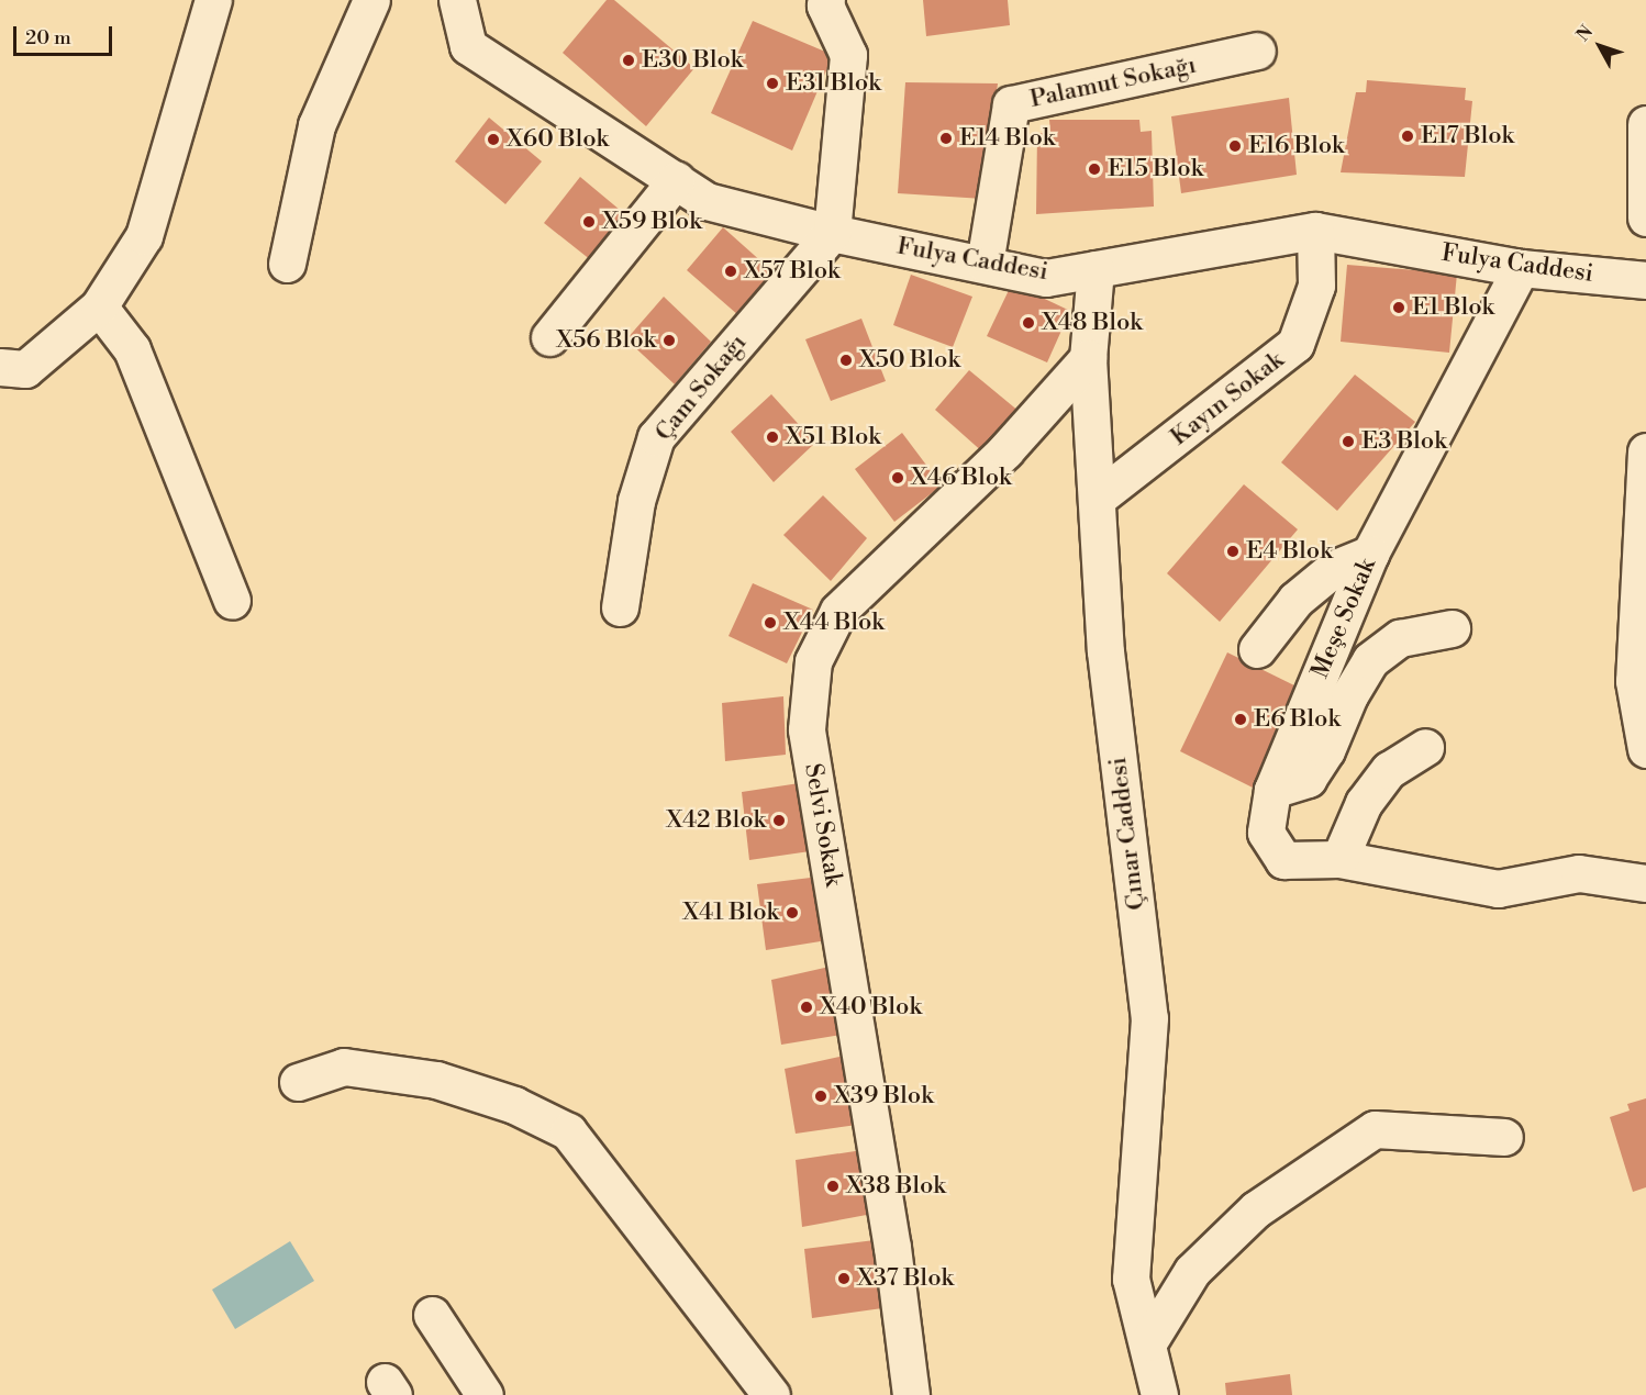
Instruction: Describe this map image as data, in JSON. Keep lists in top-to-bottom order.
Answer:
{
  "streets": {
    "street": [
      "Palamut Sokağı",
      "Fulya Caddesi",
      "Çam Sokağı",
      "Kayın Sokak",
      "Meşe Sokak",
      "Selvi Sokak",
      "Çınar Caddesi"
    ]
  },
  "crossings": [
    ["Palamut Sokağı", "Fulya Caddesi"],
    ["Fulya Caddesi", "Çam Sokağı"],
    ["Fulya Caddesi", "Kayın Sokak"],
    ["Fulya Caddesi", "Meşe Sokak"],
    ["Fulya Caddesi", "Çınar Caddesi"],
    ["Kayın Sokak", "Çınar Caddesi"],
    ["Selvi Sokak", "Çınar Caddesi"]
  ],
  "places": [
    "E30 Blok",
    "E31 Blok",
    "E17 Blok",
    "E14 Blok",
    "X60 Blok",
    "E16 Blok",
    "E15 Blok",
    "X59 Blok",
    "X57 Blok",
    "E1 Blok",
    "X48 Blok",
    "X56 Blok",
    "X50 Blok",
    "X51 Blok",
    "E3 Blok",
    "X46 Blok",
    "E4 Blok",
    "X44 Blok",
    "E6 Blok",
    "X42 Blok",
    "X41 Blok",
    "X40 Blok",
    "X39 Blok",
    "X38 Blok",
    "X37 Blok"
  ],
  "scale_bar": "20 m",
  "north": "top left"
}
